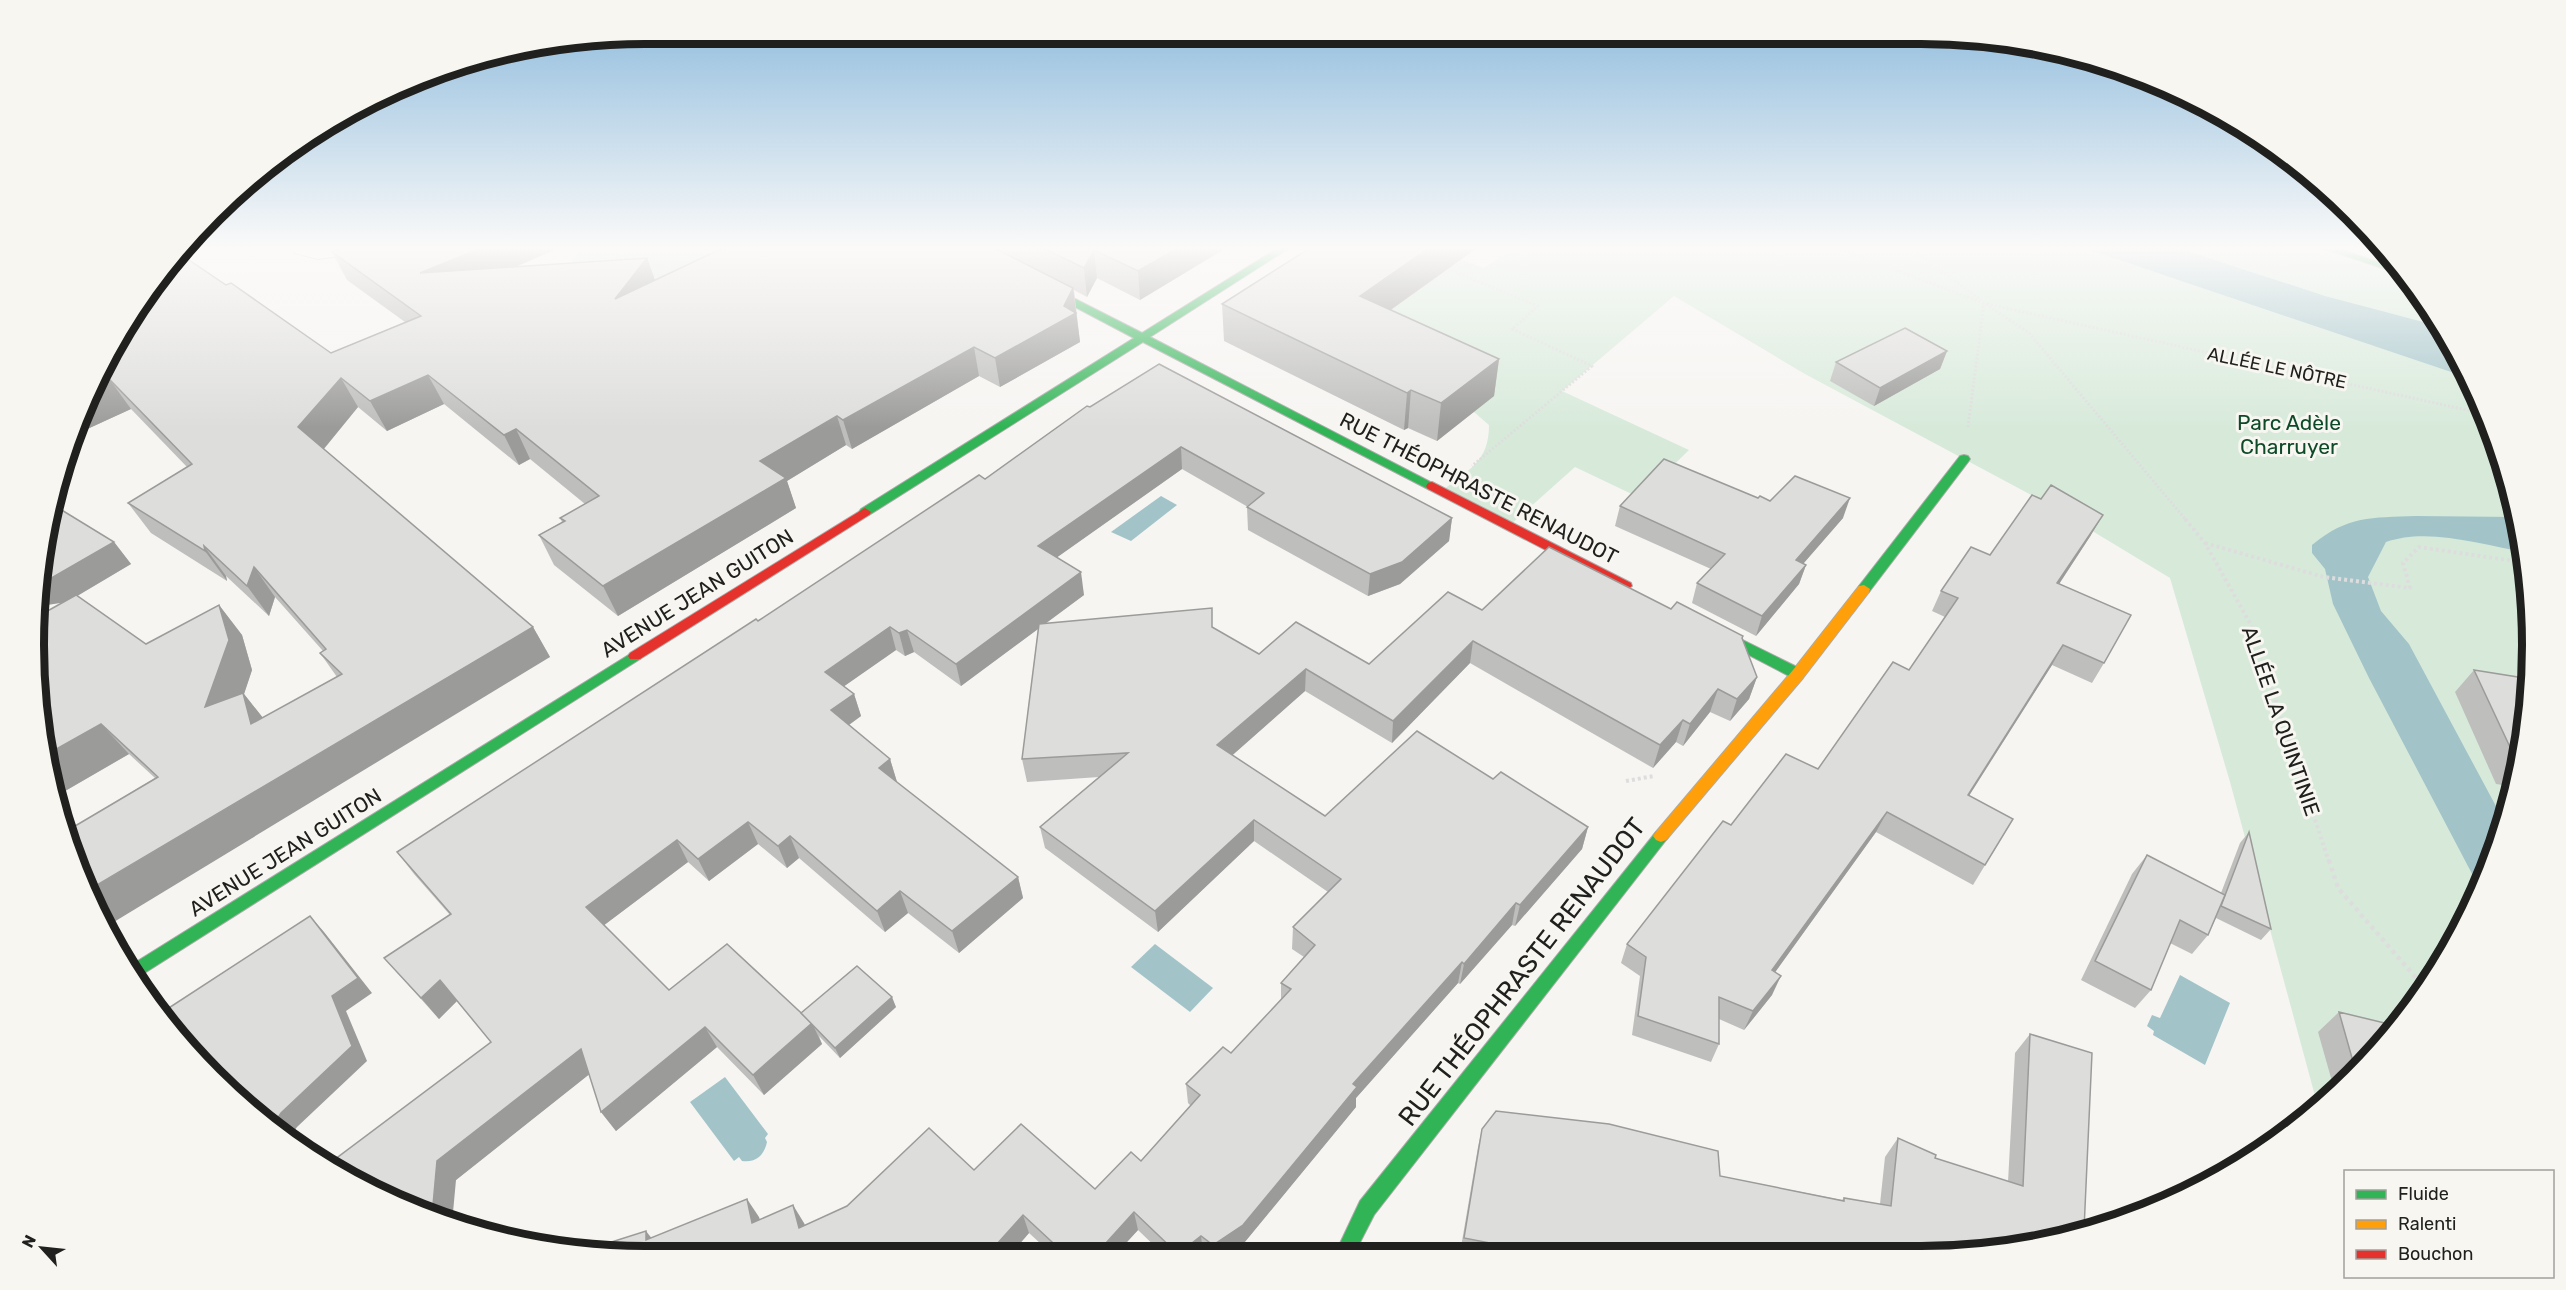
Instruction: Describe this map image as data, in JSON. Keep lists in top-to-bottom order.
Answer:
{
  "streets": {
    "street": ["RUE THÉOPHRASTE RENAUDOT", "AVENUE JEAN GUITON"],
    "path": ["ALLÉE LE NÔTRE", "ALLÉE LA QUINTINIE"]
  },
  "crossings": [
    ["RUE THÉOPHRASTE RENAUDOT", "AVENUE JEAN GUITON"]
  ],
  "parks": ["Parc Adèle Charruyer"],
  "legend": ["Fluide", "Ralenti", "Bouchon"],
  "north": "top left"
}
